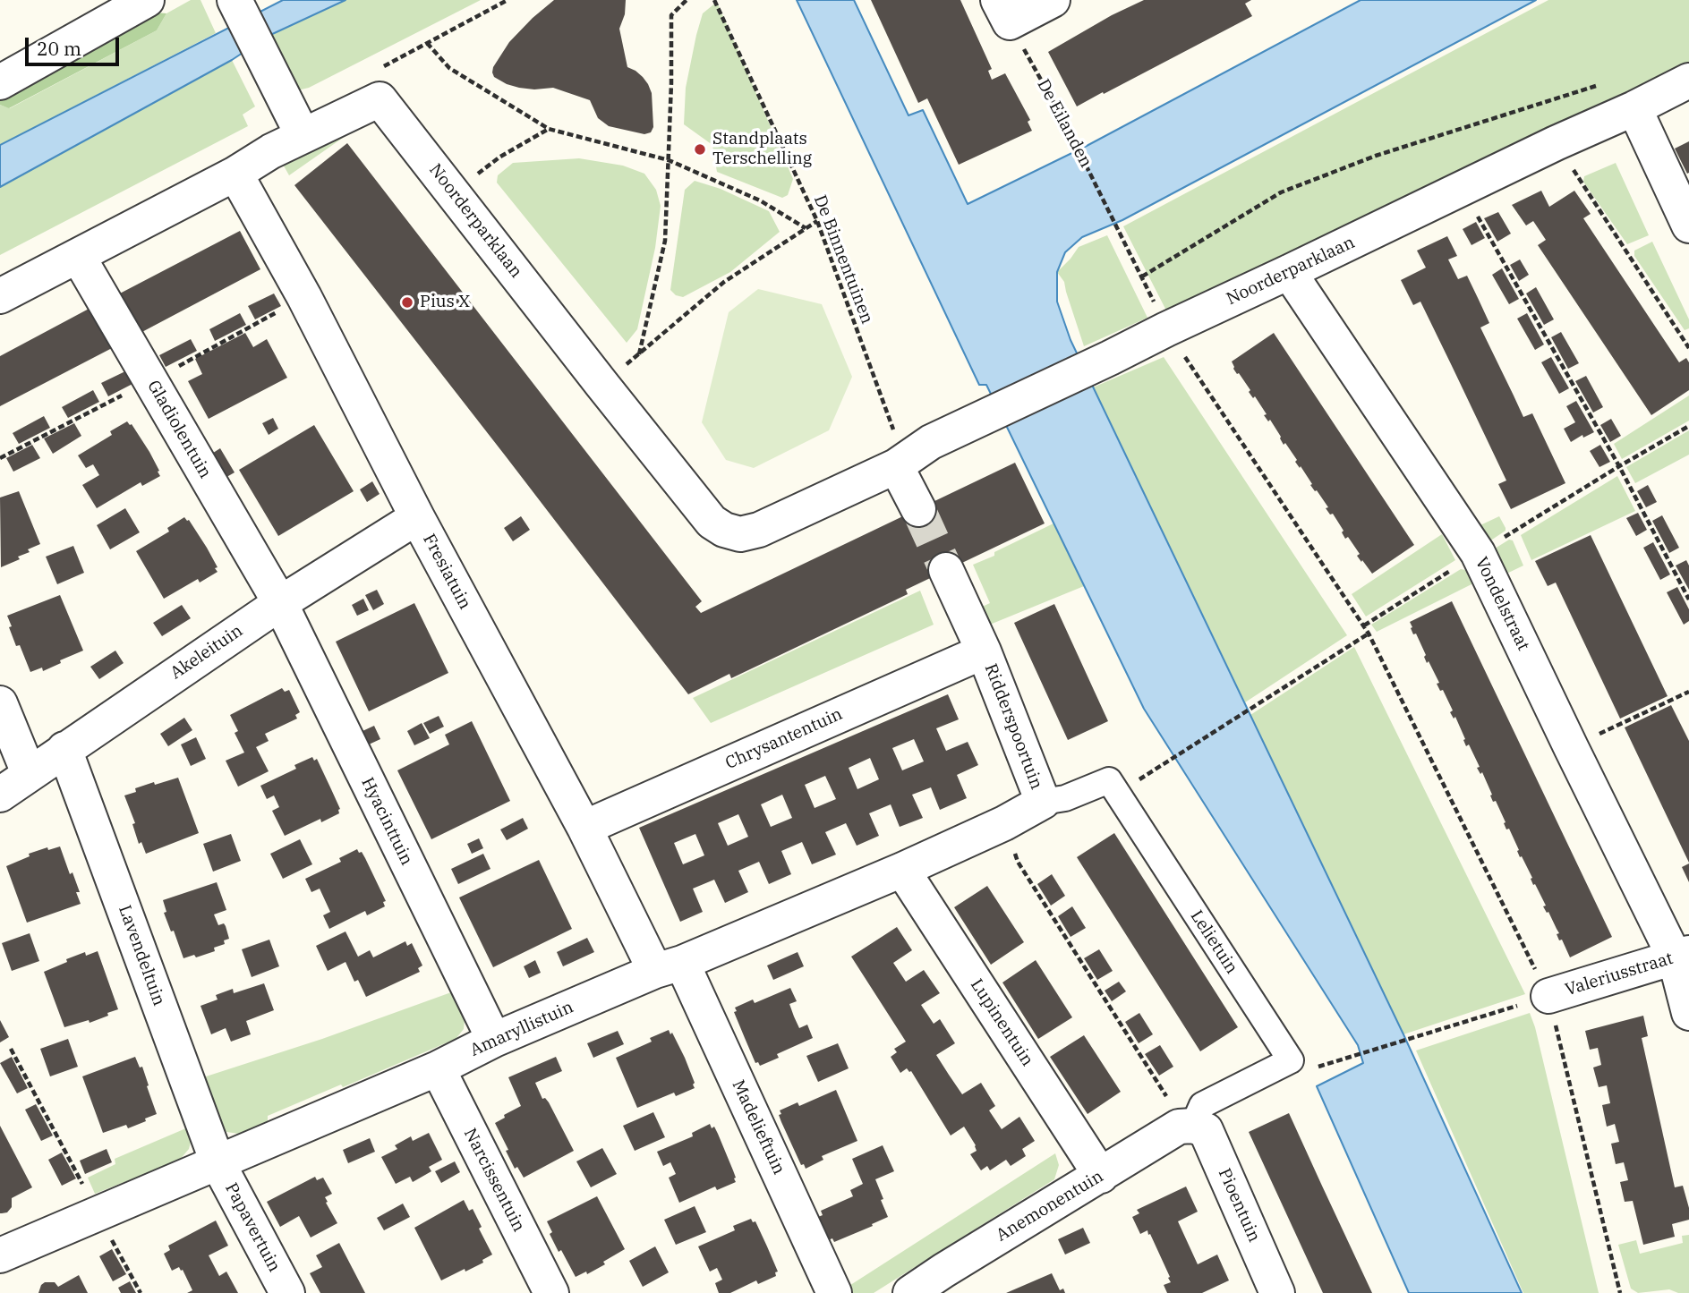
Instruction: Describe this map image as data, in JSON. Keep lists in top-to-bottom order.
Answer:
{
  "streets": {
    "street": [
      "Noorderparklaan",
      "Gladiolentuin",
      "Fresiatuin",
      "Vondelstraat",
      "Akeleituin",
      "Ridderspoortuin",
      "Chrysantentuin",
      "Hyacinttuin",
      "Lelietuin",
      "Lavendeltuin",
      "Valeriusstraat",
      "Lupinentuin",
      "Amaryllistuin",
      "Madelieftuin",
      "Narcissentuin",
      "Pioentuin",
      "Anemonentuin",
      "Papavertuin"
    ],
    "path": ["De Eilanden", "De Binnentuinen"]
  },
  "crossings": [
    ["De Eilanden", "Noorderparklaan"],
    ["De Eilanden", "Valeriusstraat"],
    ["Noorderparklaan", "De Binnentuinen"],
    ["Noorderparklaan", "Gladiolentuin"],
    ["Noorderparklaan", "Fresiatuin"],
    ["Noorderparklaan", "Vondelstraat"],
    ["Gladiolentuin", "Akeleituin"],
    ["Gladiolentuin", "Hyacinttuin"],
    ["Fresiatuin", "Akeleituin"],
    ["Fresiatuin", "Chrysantentuin"],
    ["Fresiatuin", "Amaryllistuin"],
    ["Fresiatuin", "Madelieftuin"],
    ["Vondelstraat", "Valeriusstraat"],
    ["Akeleituin", "Hyacinttuin"],
    ["Akeleituin", "Lavendeltuin"],
    ["Ridderspoortuin", "Chrysantentuin"],
    ["Ridderspoortuin", "Lelietuin"],
    ["Ridderspoortuin", "Amaryllistuin"],
    ["Hyacinttuin", "Amaryllistuin"],
    ["Lelietuin", "Amaryllistuin"],
    ["Lelietuin", "Pioentuin"],
    ["Lelietuin", "Anemonentuin"],
    ["Lavendeltuin", "Amaryllistuin"],
    ["Lavendeltuin", "Papavertuin"],
    ["Lupinentuin", "Amaryllistuin"],
    ["Lupinentuin", "Anemonentuin"],
    ["Amaryllistuin", "Madelieftuin"],
    ["Amaryllistuin", "Narcissentuin"],
    ["Amaryllistuin", "Papavertuin"],
    ["Pioentuin", "Anemonentuin"]
  ],
  "places": ["Standplaats Terschelling", "Pius X"],
  "scale_bar": "20 m"
}
